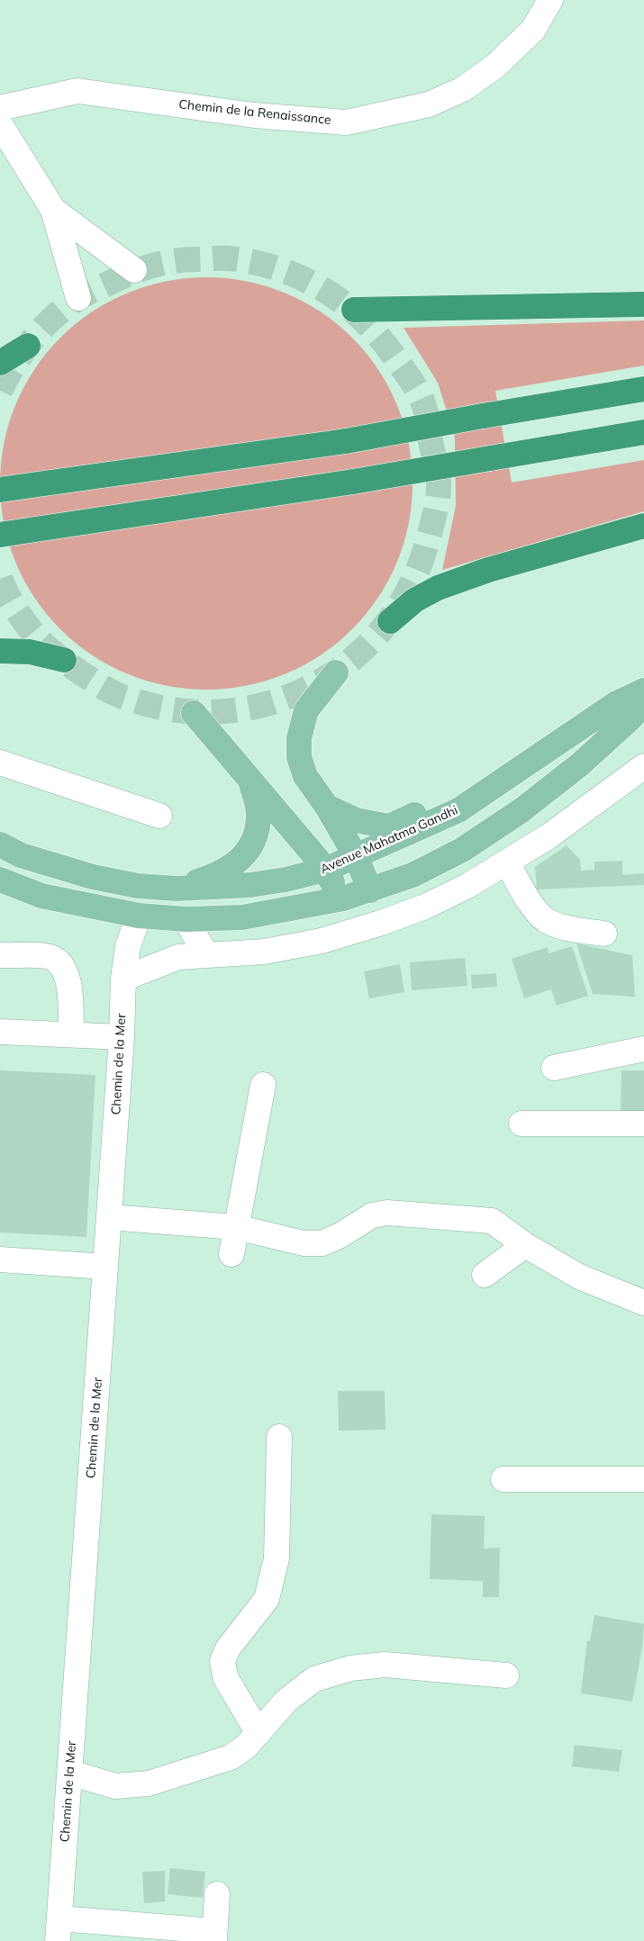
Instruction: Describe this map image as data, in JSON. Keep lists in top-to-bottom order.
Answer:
{
  "streets": {
    "main road": ["Avenue Mahatma Gandhi"],
    "street": ["Chemin de la Renaissance", "Chemin de la Mer"]
  }
}
